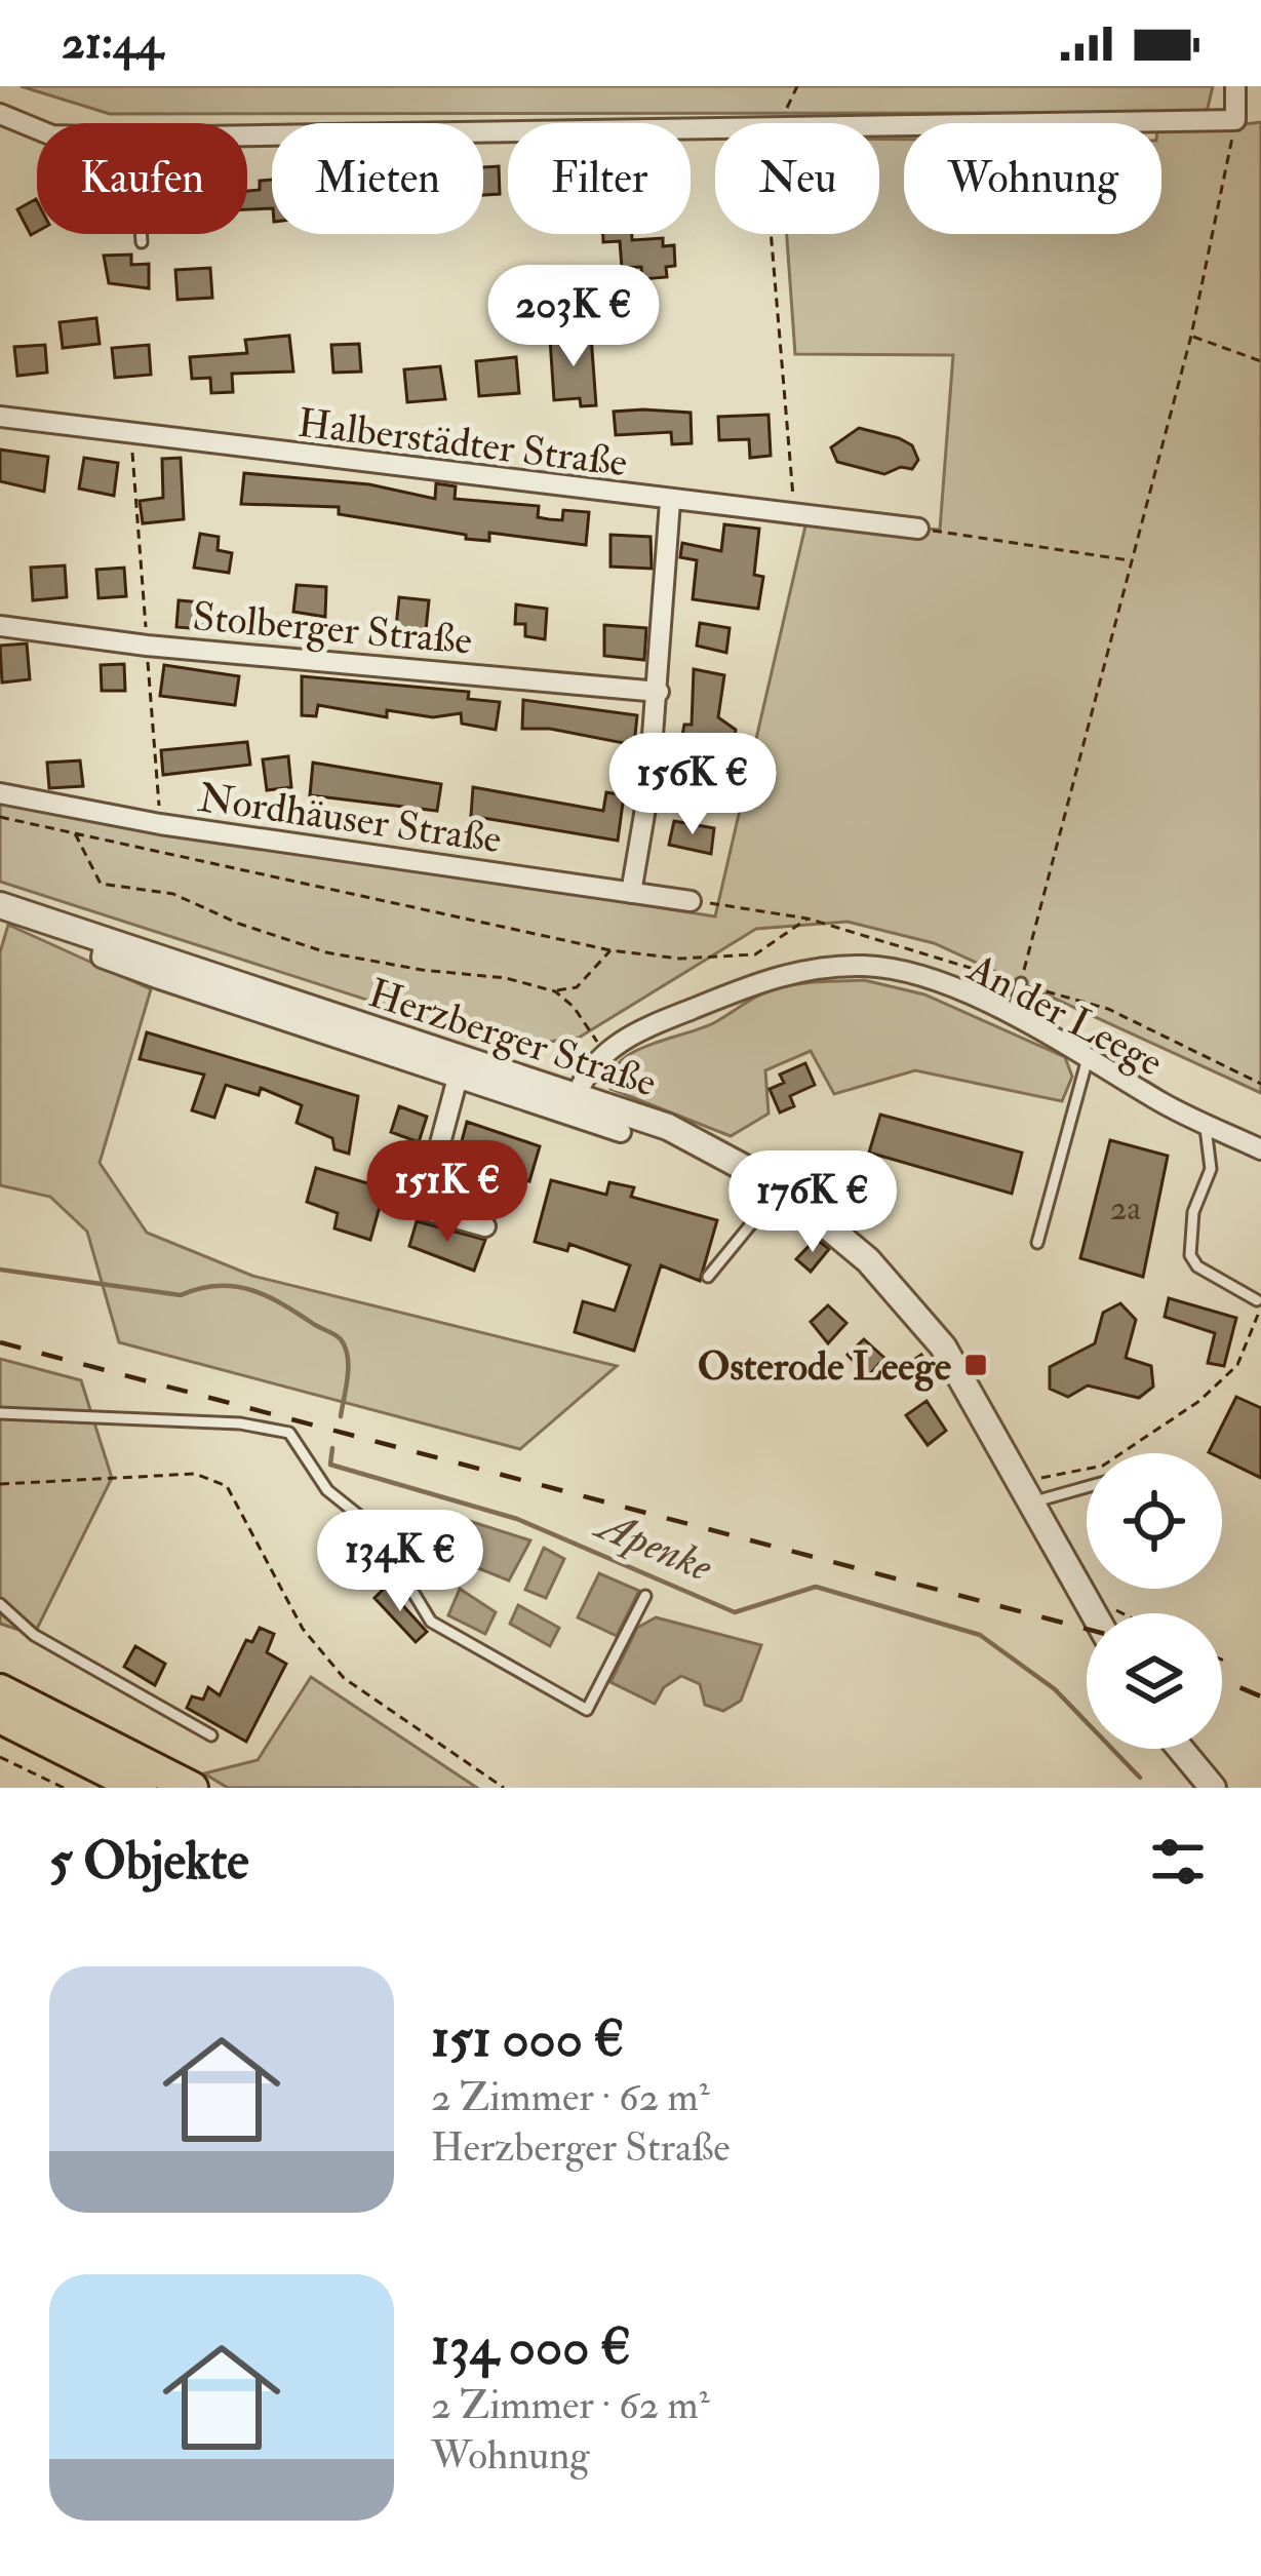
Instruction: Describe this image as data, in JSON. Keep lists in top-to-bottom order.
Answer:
{
  "streets": {
    "street": [
      "Halberstädter Straße",
      "Stolberger Straße",
      "Nordhäuser Straße",
      "An der Leege",
      "Herzberger Straße"
    ]
  },
  "crossings": [
    ["An der Leege", "Herzberger Straße"]
  ],
  "water": ["Apenke"],
  "places": {
    "transit": ["Osterode Leege"]
  },
  "house_numbers": ["2a"],
  "page": {
    "status": "21:44",
    "chip": [
      "Kaufen",
      "Mieten",
      "Filter",
      "Neu",
      "Wohnung"
    ],
    "price": [
      "203K €",
      "156K €",
      "151K €",
      "176K €",
      "134K €"
    ],
    "heading": "5 Objekte",
    "list": [
      {
        "name": "151 000 €",
        "note": "2 Zimmer · 62 m² · Herzberger Straße"
      },
      {
        "name": "134 000 €",
        "note": "2 Zimmer · 62 m² · Wohnung"
      }
    ]
  }
}
